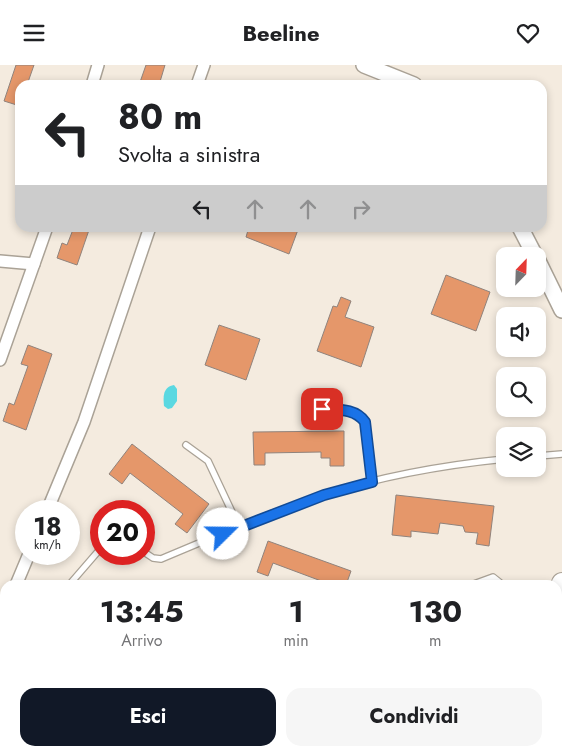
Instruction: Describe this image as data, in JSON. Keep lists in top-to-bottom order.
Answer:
{
  "north": "top right",
  "page": {
    "header": "Beeline",
    "turn": ["80 m", "Svolta a sinistra"],
    "speed": "18 km/h",
    "limit": "20",
    "eta": [
      "13:45",
      "Arrivo",
      "1",
      "min",
      "130",
      "m"
    ],
    "buttons": ["Esci", "Condividi"]
  }
}
